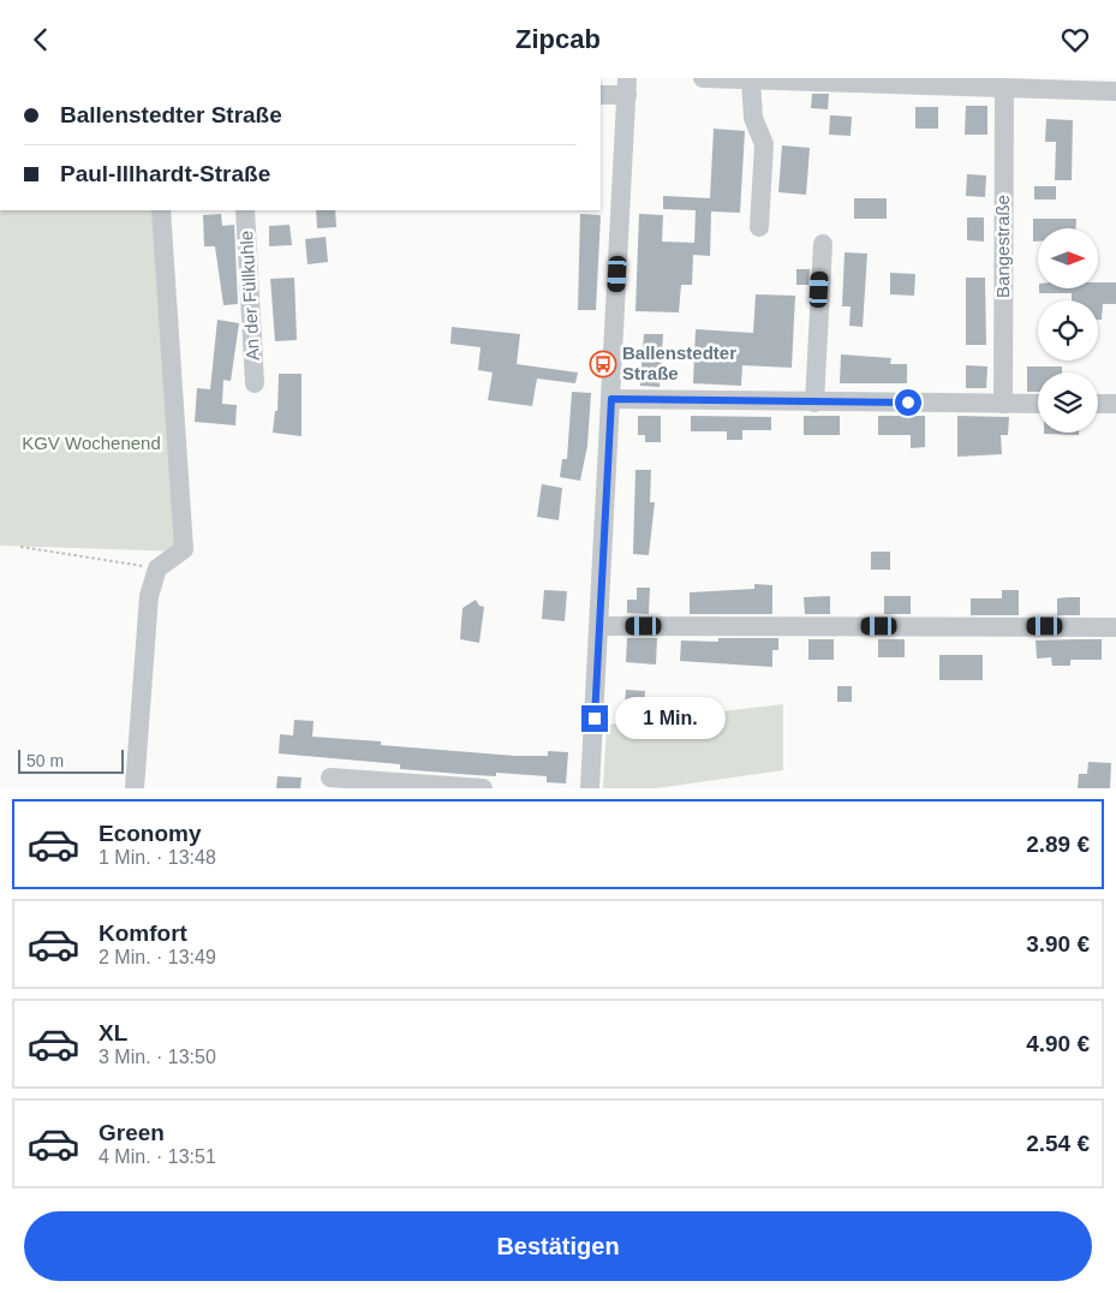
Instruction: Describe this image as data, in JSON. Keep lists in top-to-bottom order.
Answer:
{
  "streets": {
    "street": ["Bangestraße", "An der Füllkuhle"]
  },
  "parks": ["KGV Wochenend"],
  "places": {
    "bus stop": ["Ballenstedter Straße"]
  },
  "scale_bar": "50 m",
  "north": "right",
  "page": {
    "header": "Zipcab",
    "banner": ["Ballenstedter Straße", "Paul-Illhardt-Straße"],
    "bubble": "1 Min.",
    "scale": "50 m",
    "list": [
      {
        "name": "Economy",
        "note": "1 Min. · 13:48",
        "value": "2.89 €"
      },
      {
        "name": "Komfort",
        "note": "2 Min. · 13:49",
        "value": "3.90 €"
      },
      {
        "name": "XL",
        "note": "3 Min. · 13:50",
        "value": "4.90 €"
      },
      {
        "name": "Green",
        "note": "4 Min. · 13:51",
        "value": "2.54 €"
      }
    ],
    "buttons": "Bestätigen"
  }
}
